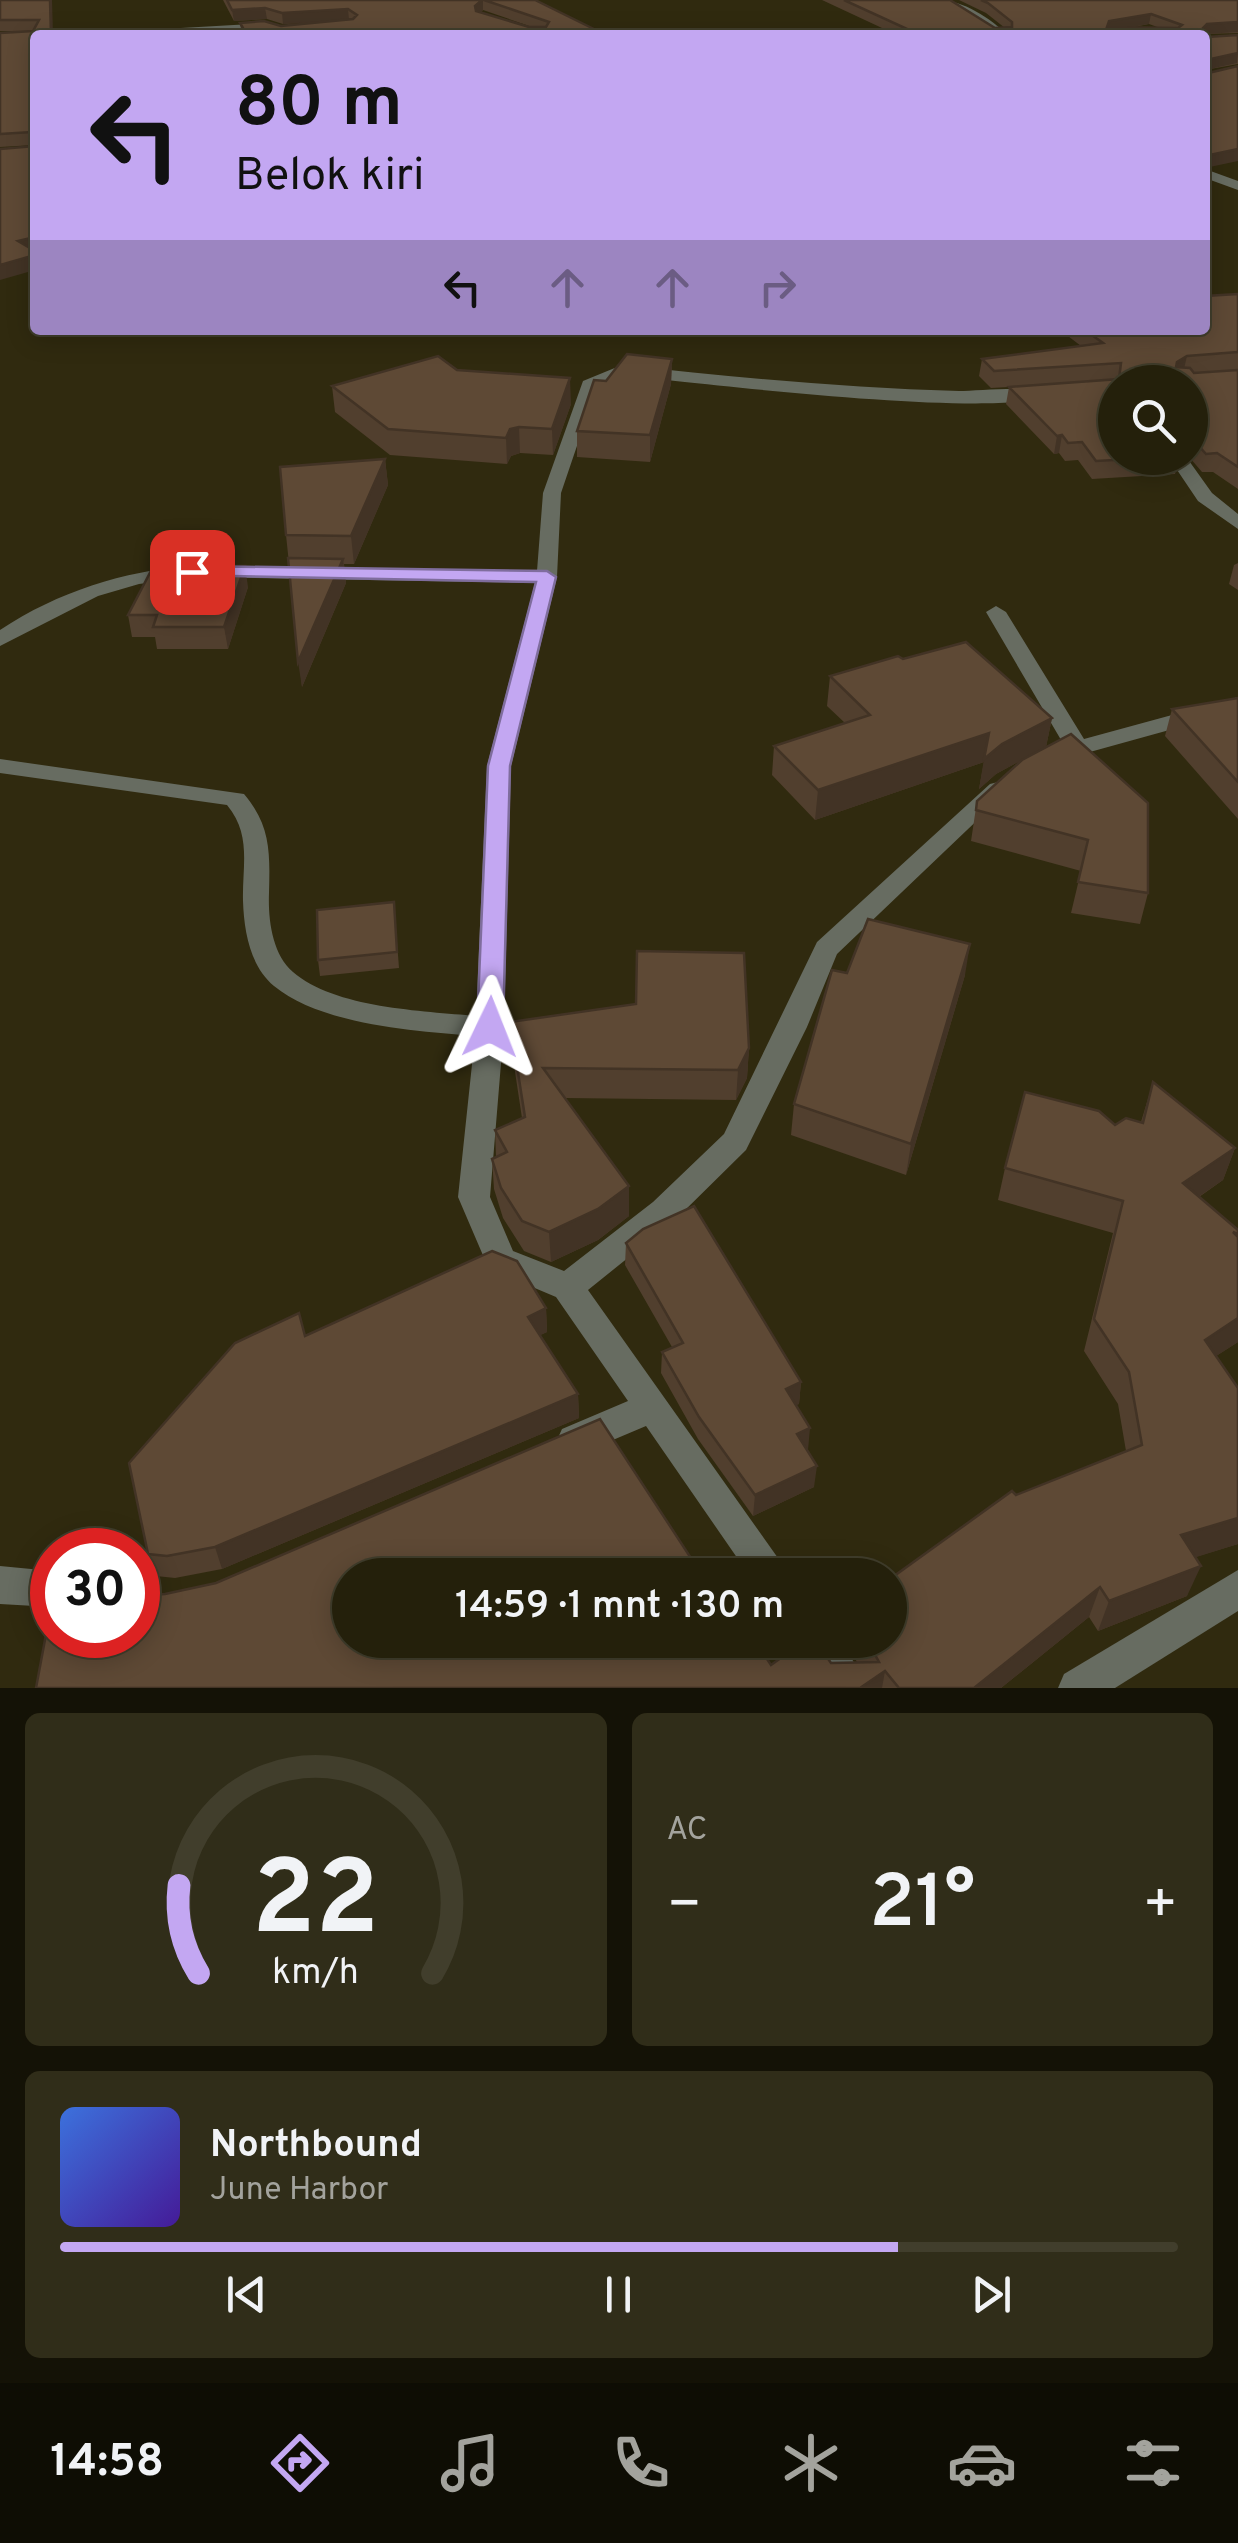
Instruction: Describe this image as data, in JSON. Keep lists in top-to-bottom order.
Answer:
{
  "page": {
    "turn": ["80 m", "Belok kiri"],
    "limit": "30",
    "trip": "14:59 · 1 mnt · 130 m",
    "tile": "AC",
    "heat": ["−", "21°", "+"],
    "song": ["Northbound", "June Harbor"],
    "tabs": "14:58",
    "gauge": ["22", "km/h"]
  }
}
